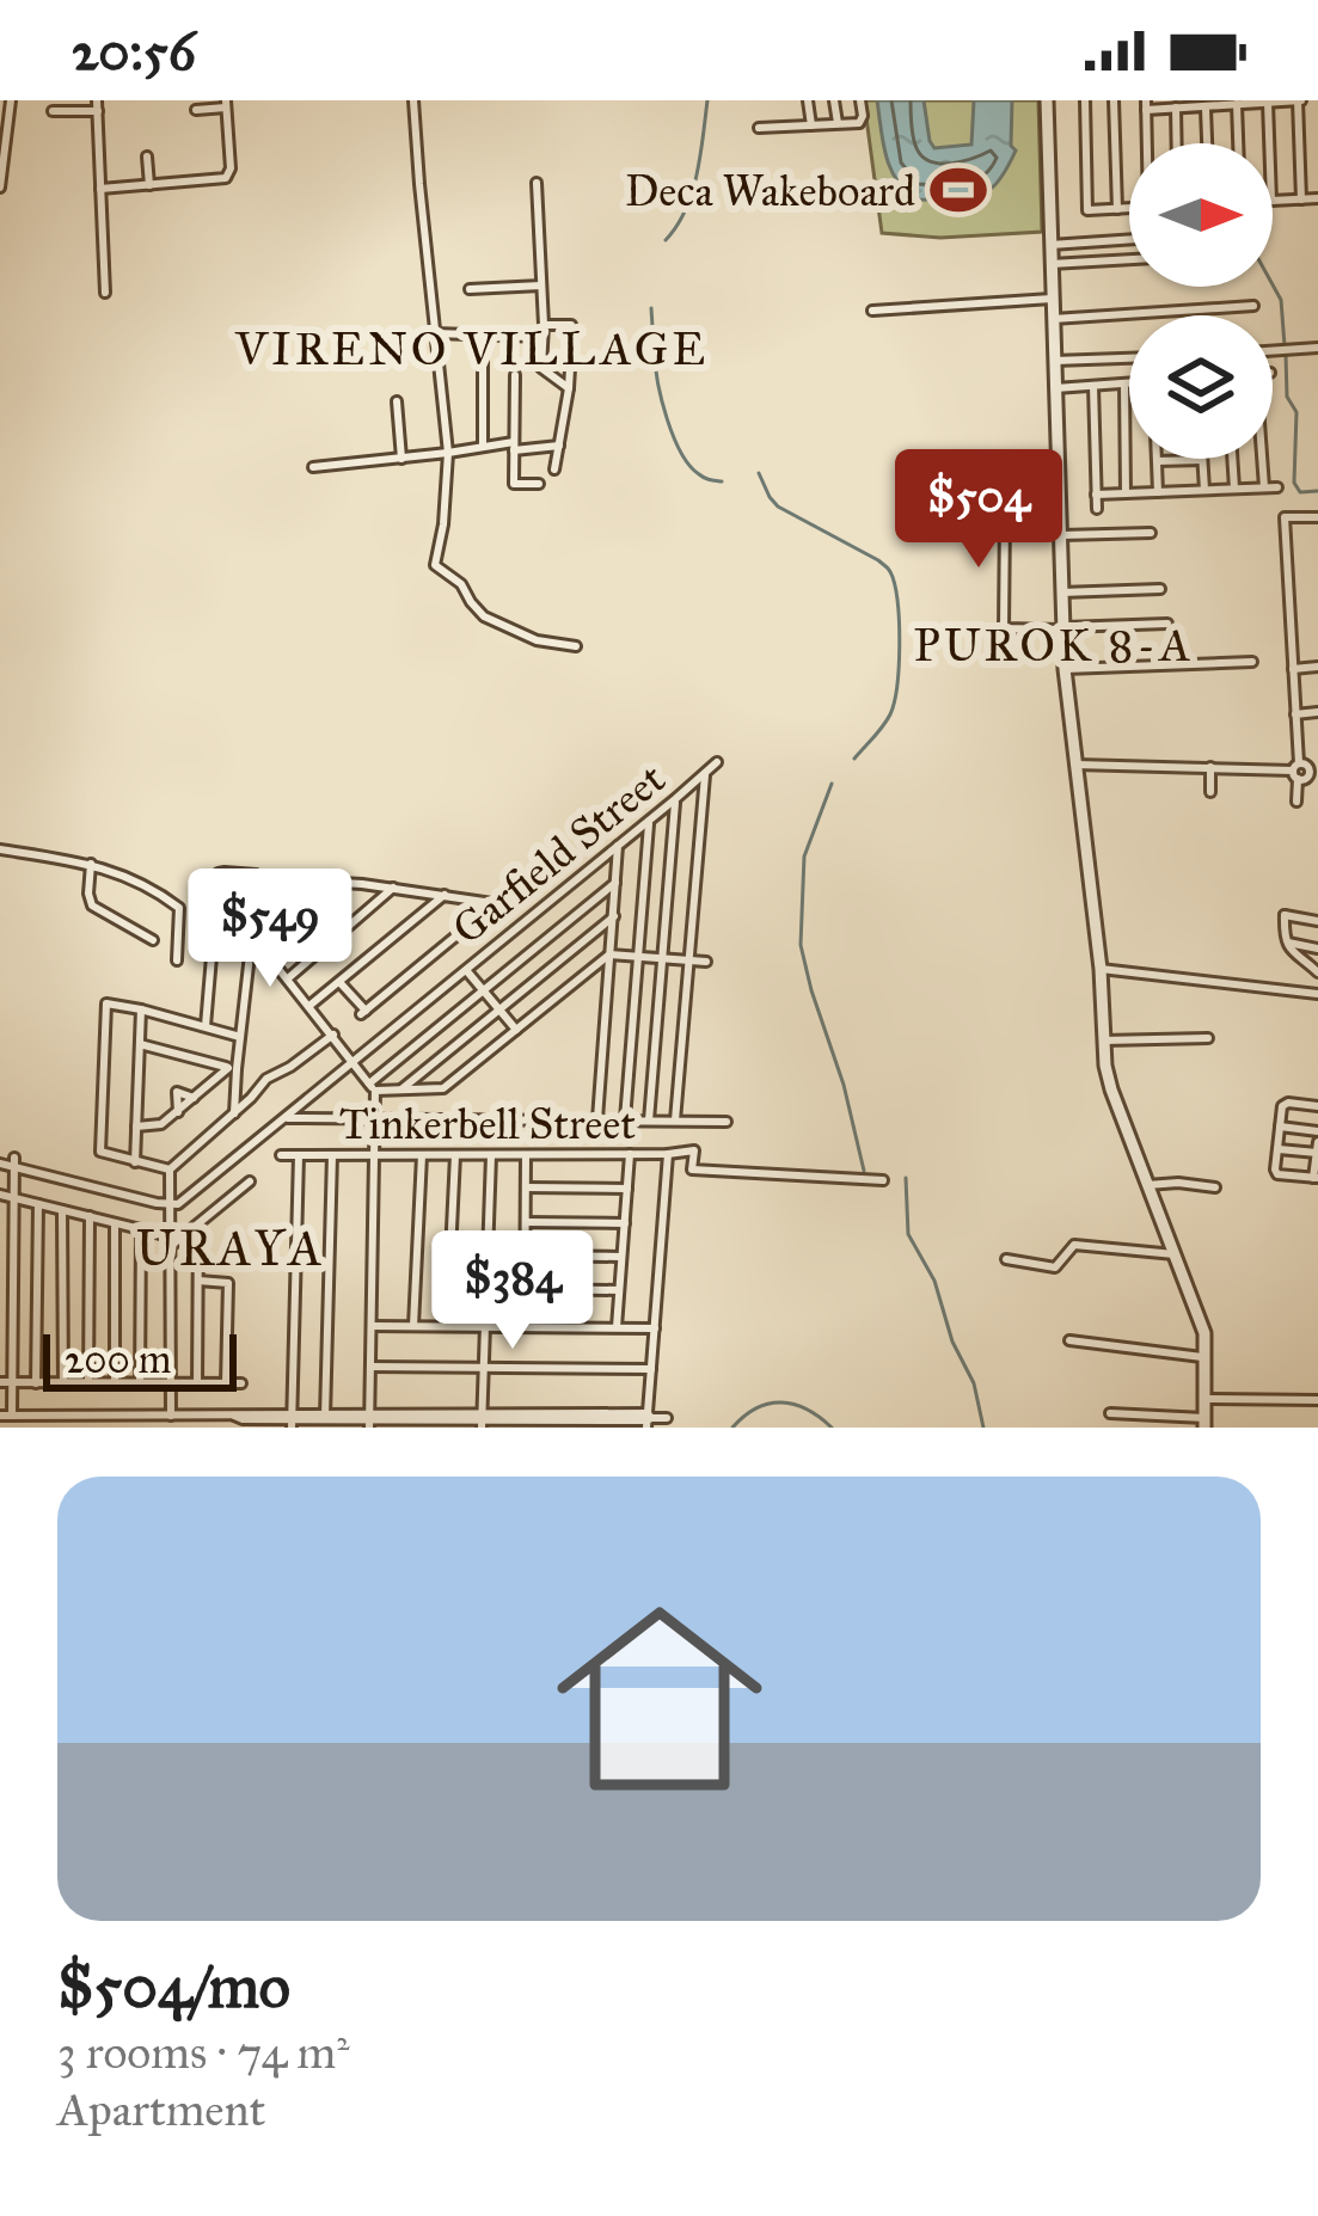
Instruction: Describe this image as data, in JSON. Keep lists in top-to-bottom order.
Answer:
{
  "streets": {
    "street": ["Garfield Street", "Tinkerbell Street"]
  },
  "districts": ["VIRENO VILLAGE", "PUROK 8-A", "URAYA"],
  "places": {
    "sports": ["Deca Wakeboard"]
  },
  "scale_bar": "200 m",
  "north": "right",
  "page": {
    "status": "20:56",
    "price": ["$504", "$549", "$384"],
    "scale": "200 m",
    "list": [
      {
        "name": "$504/mo",
        "note": "3 rooms · 74 m² · Apartment"
      }
    ]
  }
}
